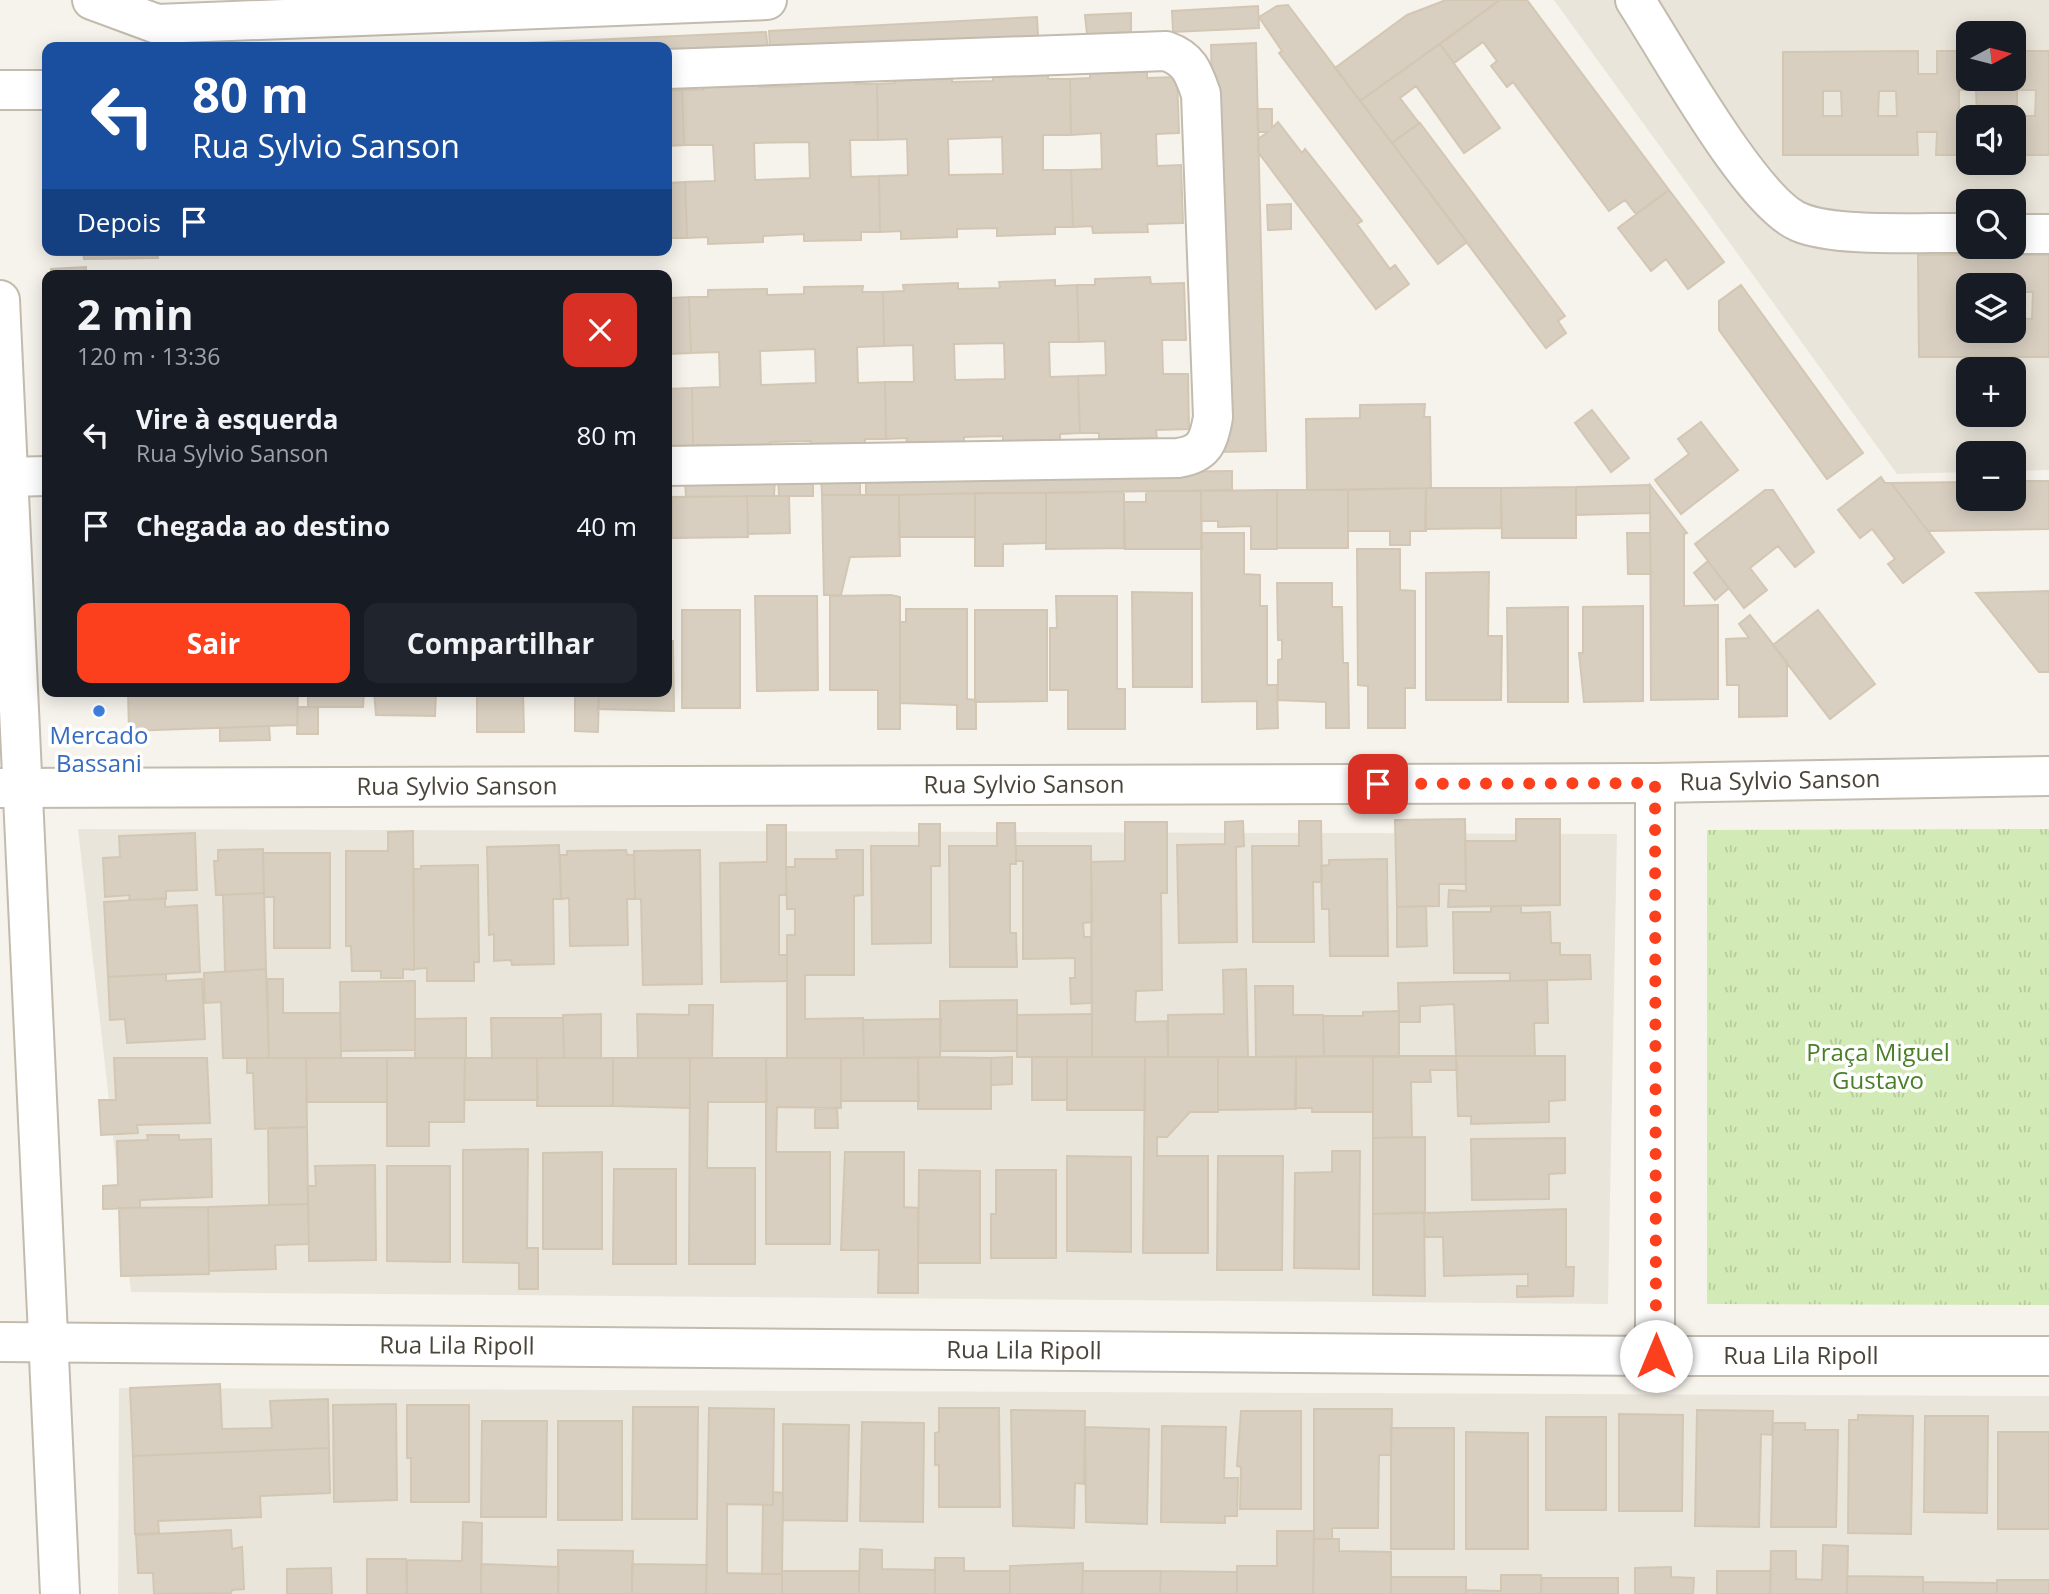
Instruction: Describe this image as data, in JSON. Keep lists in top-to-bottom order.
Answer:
{
  "streets": {
    "street": ["Rua Sylvio Sanson", "Rua Lila Ripoll"]
  },
  "parks": ["Praça Miguel Gustavo"],
  "places": ["Mercado Bassani"],
  "north": "right",
  "page": {
    "map_buttons": ["+", "−"],
    "turn": ["80 m", "Rua Sylvio Sanson"],
    "then": "Depois",
    "heading": ["2 min", "120 m · 13:36"],
    "list": [
      {
        "name": "Vire à esquerda",
        "note": "Rua Sylvio Sanson",
        "value": "80 m"
      },
      {
        "name": "Chegada ao destino",
        "value": "40 m"
      }
    ],
    "buttons": ["Sair", "Compartilhar"]
  }
}
